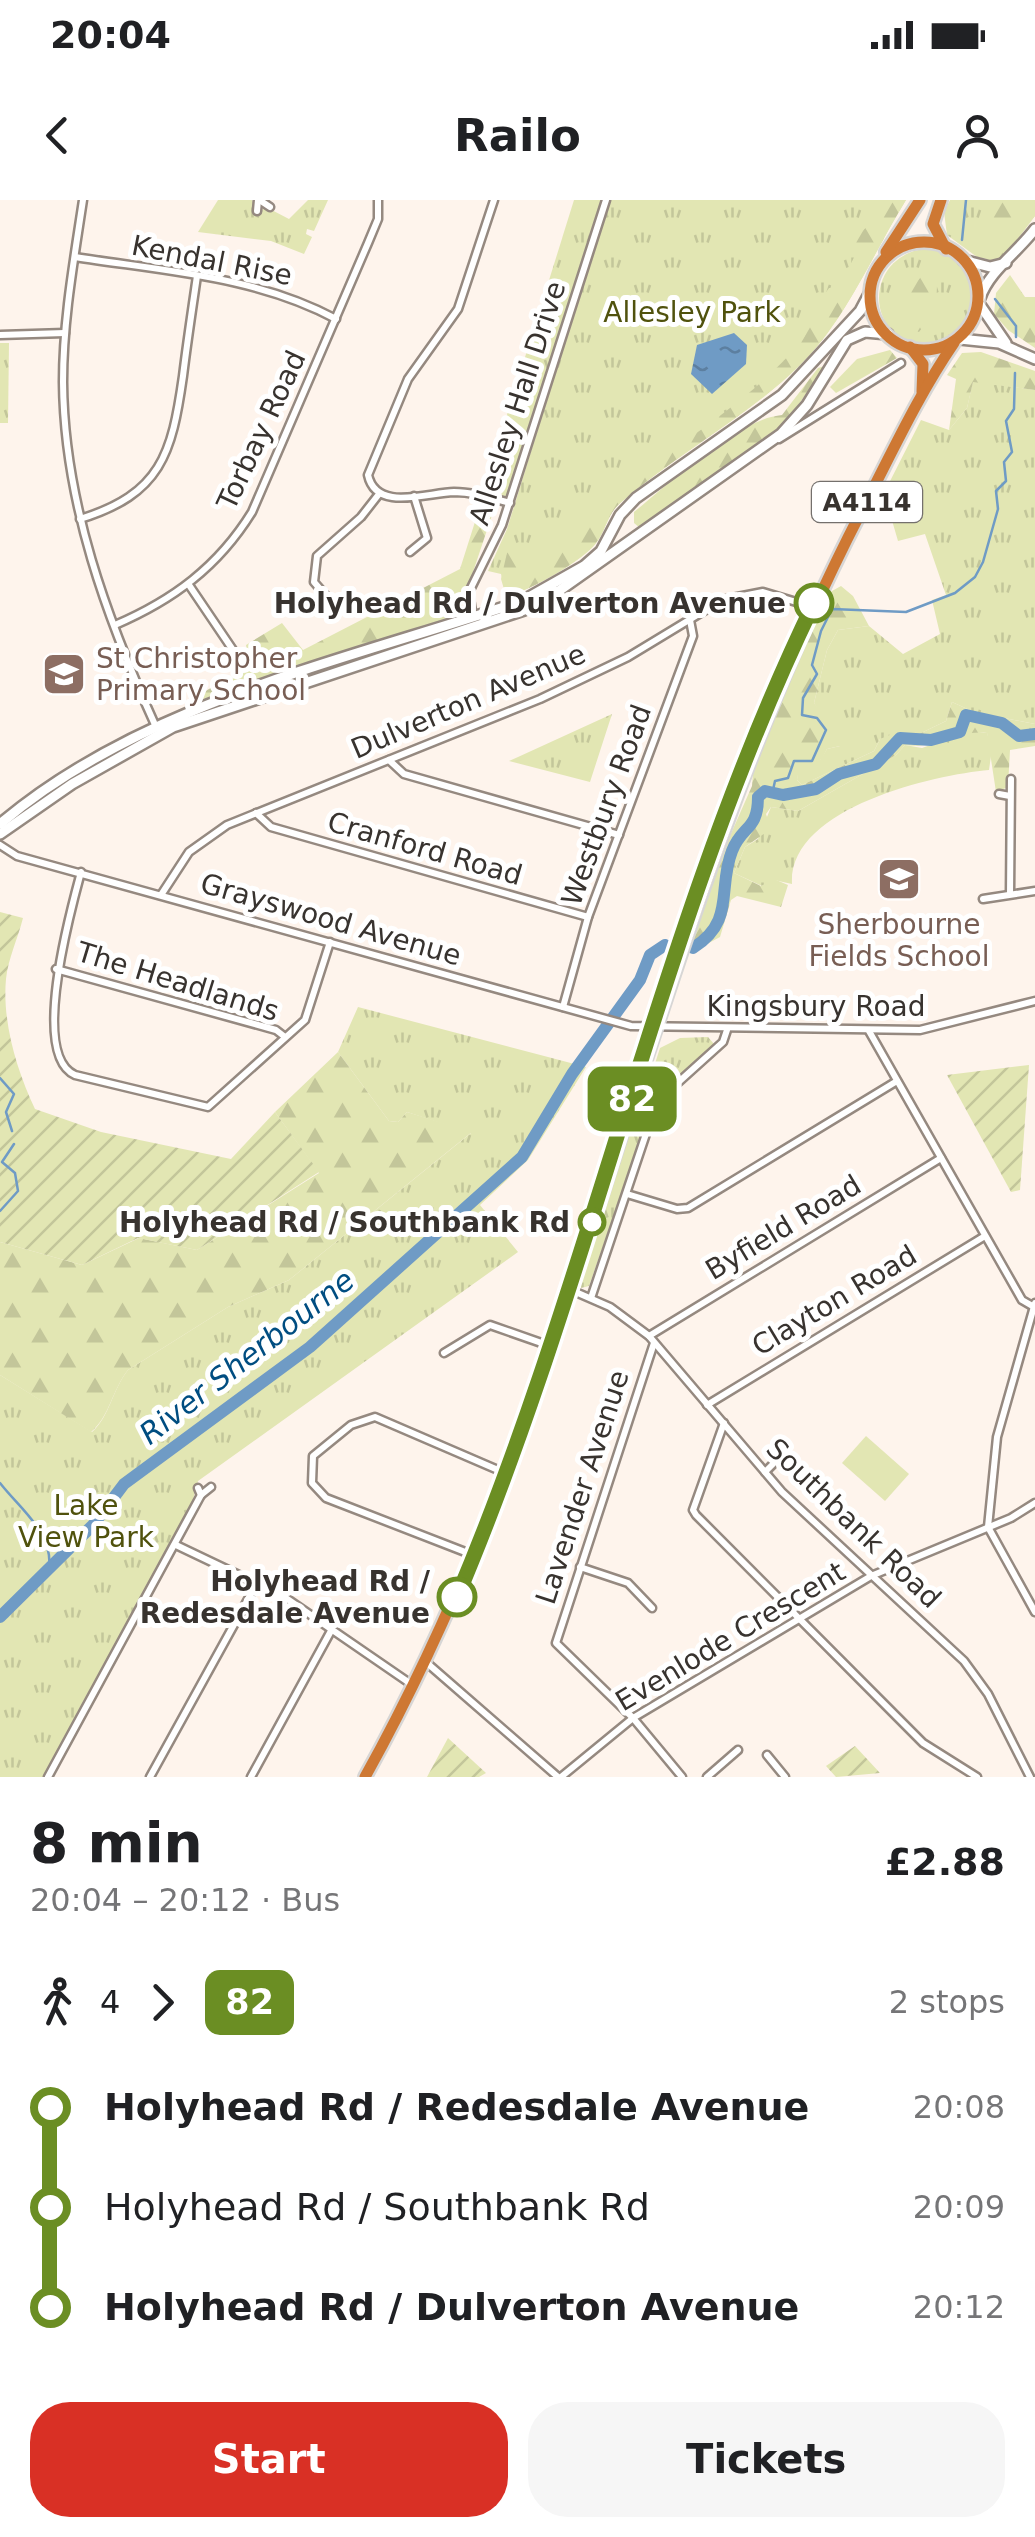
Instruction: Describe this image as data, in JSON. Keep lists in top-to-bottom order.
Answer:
{
  "streets": {
    "highway": ["A4114"],
    "street": [
      "Kendal Rise",
      "Allesley Hall Drive",
      "Torbay Road",
      "Dulverton Avenue",
      "Westbury Road",
      "Cranford Road",
      "Grayswood Avenue",
      "The Headlands",
      "Kingsbury Road",
      "Byfield Road",
      "Clayton Road",
      "Lavender Avenue",
      "Southbank Road",
      "Evenlode Crescent"
    ]
  },
  "crossings": [
    ["Kendal Rise", "Torbay Road"],
    ["A4114", "Dulverton Avenue"],
    ["A4114", "Grayswood Avenue"],
    ["A4114", "Kingsbury Road"],
    ["A4114", "Southbank Road"],
    ["Dulverton Avenue", "Westbury Road"],
    ["Dulverton Avenue", "Cranford Road"],
    ["Dulverton Avenue", "Grayswood Avenue"],
    ["Westbury Road", "Cranford Road"],
    ["Westbury Road", "Grayswood Avenue"],
    ["Grayswood Avenue", "Kingsbury Road"],
    ["Byfield Road", "Lavender Avenue"],
    ["Byfield Road", "Southbank Road"],
    ["Clayton Road", "Southbank Road"],
    ["Lavender Avenue", "Southbank Road"],
    ["Lavender Avenue", "Evenlode Crescent"],
    ["Southbank Road", "Evenlode Crescent"]
  ],
  "water": ["River Sherbourne"],
  "parks": ["Allesley Park", "Lake View Park"],
  "places": {
    "other": ["Holyhead Rd / Dulverton Avenue", "Holyhead Rd / Southbank Rd", "Holyhead Rd / Redesdale Avenue"],
    "school or university": ["St Christopher Primary School", "Sherbourne Fields School"]
  },
  "lines": ["bus line 82"],
  "page": {
    "status": "20:04",
    "header": "Railo",
    "on_map": "82",
    "heading": ["8 min", "20:04 – 20:12 · Bus", "£2.88"],
    "legs": ["4", "82", "2 stops"],
    "list": [
      {
        "name": "Holyhead Rd / Redesdale Avenue",
        "value": "20:08"
      },
      {
        "name": "Holyhead Rd / Southbank Rd",
        "value": "20:09"
      },
      {
        "name": "Holyhead Rd / Dulverton Avenue",
        "value": "20:12"
      }
    ],
    "buttons": ["Start", "Tickets"]
  }
}
